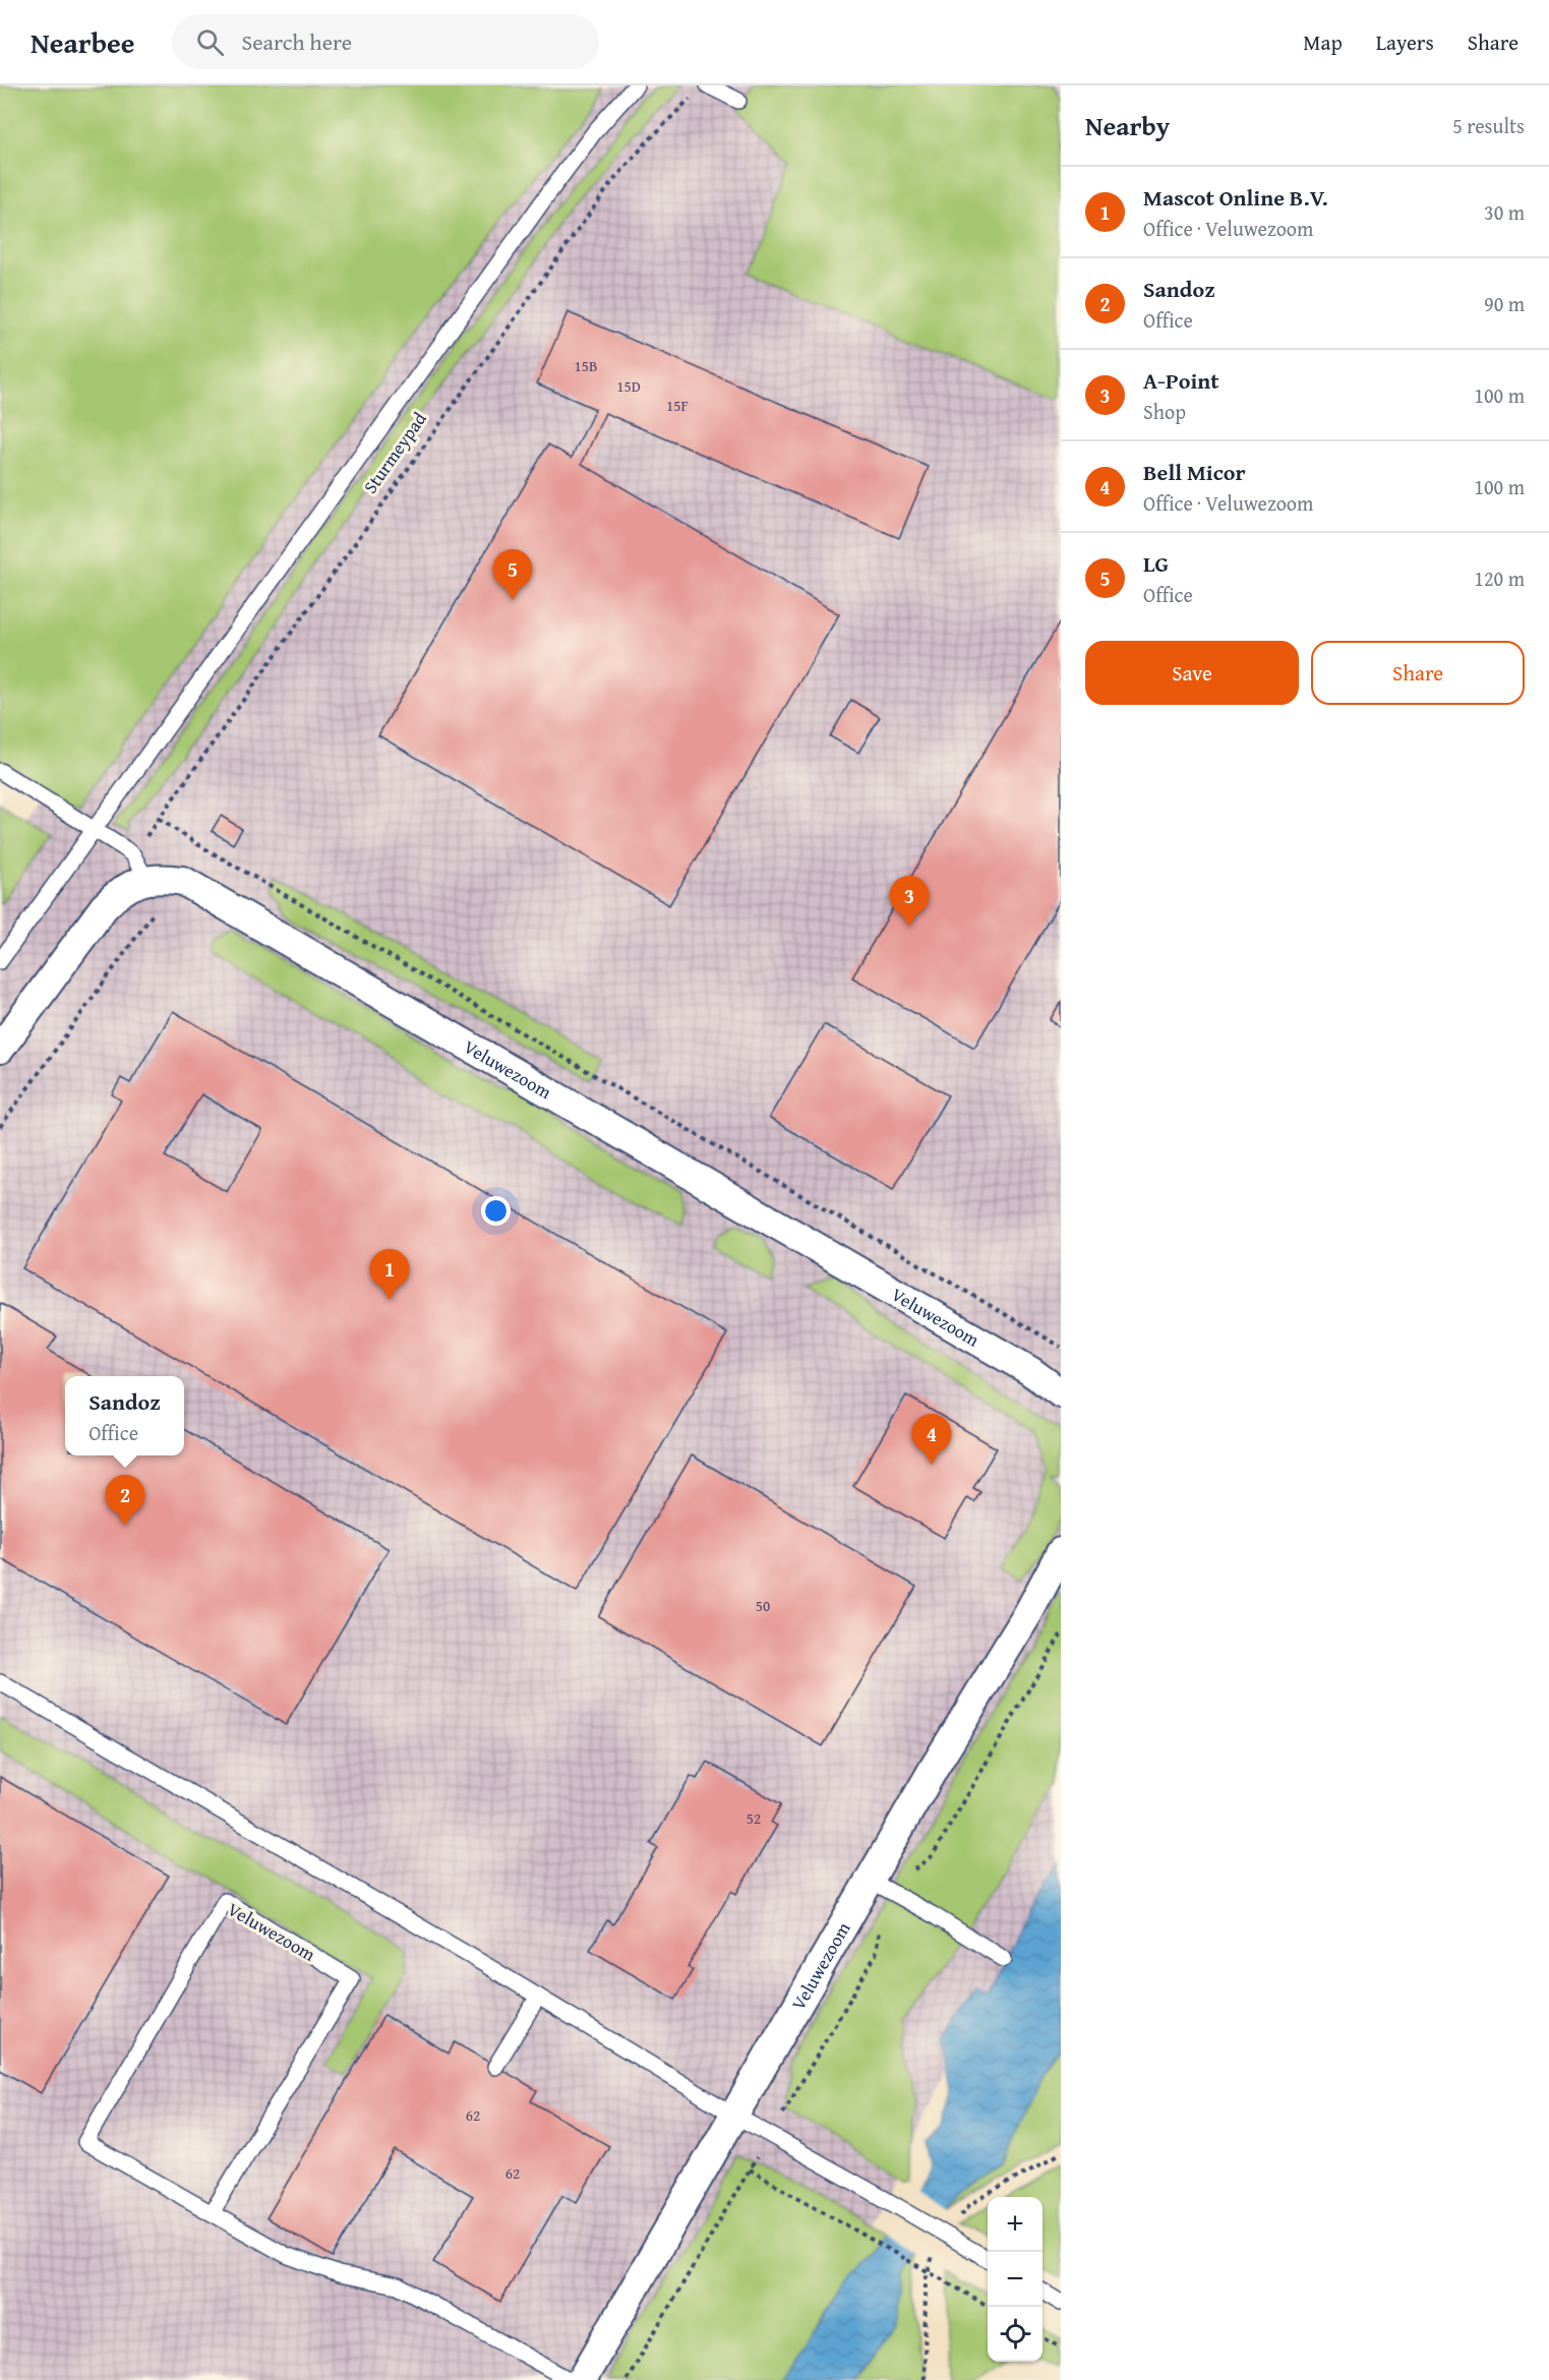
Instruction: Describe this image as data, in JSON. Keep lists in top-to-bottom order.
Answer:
{
  "streets": {
    "street": ["Veluwezoom"],
    "path": ["Sturmeypad"]
  },
  "house_numbers": [
    "15B",
    "15D",
    "15F",
    "50",
    "52",
    "62",
    "62"
  ],
  "page": {
    "header": "Nearbee",
    "search": "Search here",
    "nav": ["Map", "Layers", "Share"],
    "heading": ["Nearby", "5 results"],
    "list": [
      {
        "mark": "1",
        "name": "Mascot Online B.V.",
        "note": "Office · Veluwezoom",
        "value": "30 m"
      },
      {
        "mark": "2",
        "name": "Sandoz",
        "note": "Office",
        "value": "90 m"
      },
      {
        "mark": "3",
        "name": "A-Point",
        "note": "Shop",
        "value": "100 m"
      },
      {
        "mark": "4",
        "name": "Bell Micor",
        "note": "Office · Veluwezoom",
        "value": "100 m"
      },
      {
        "mark": "5",
        "name": "LG",
        "note": "Office",
        "value": "120 m"
      }
    ],
    "pins": [
      "5",
      "3",
      "1",
      "4",
      "2"
    ],
    "buttons": ["Save", "Share"],
    "popup": ["Sandoz", "Office"],
    "map_buttons": ["+", "−"]
  }
}
